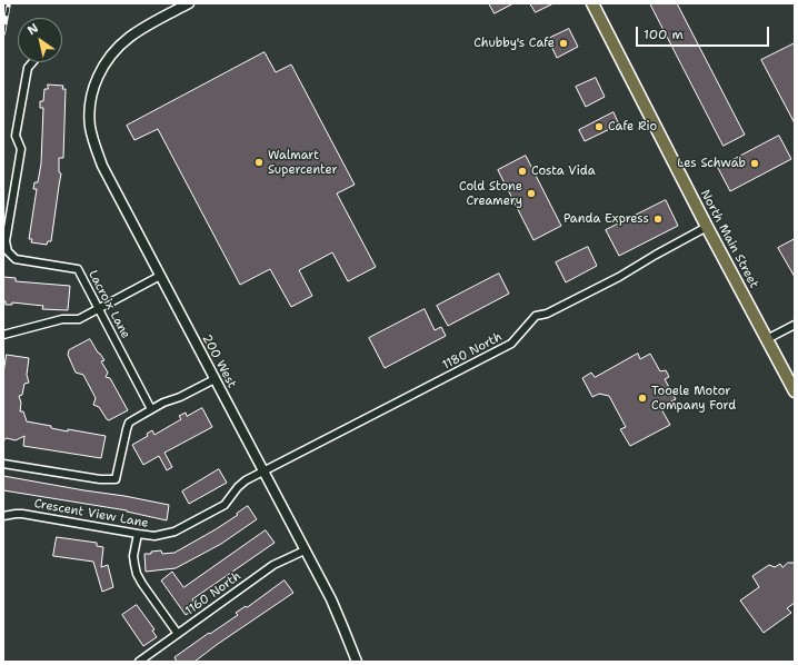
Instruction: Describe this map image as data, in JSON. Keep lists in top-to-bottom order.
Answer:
{
  "streets": {
    "highway": ["North Main Street"],
    "street": [
      "Lacroix Lane",
      "1180 North",
      "200 West",
      "Crescent View Lane",
      "1160 North"
    ]
  },
  "crossings": [
    ["North Main Street", "1180 North"],
    ["1180 North", "200 West"],
    ["1180 North", "Crescent View Lane"],
    ["200 West", "Crescent View Lane"],
    ["200 West", "1160 North"]
  ],
  "places": [
    "Chubby's Cafe",
    "Cafe Rio",
    "Walmart Supercenter",
    "Les Schwab",
    "Costa Vida",
    "Cold Stone Creamery",
    "Panda Express",
    "Tooele Motor Company Ford"
  ],
  "scale_bar": "100 m",
  "north": "top left"
}
